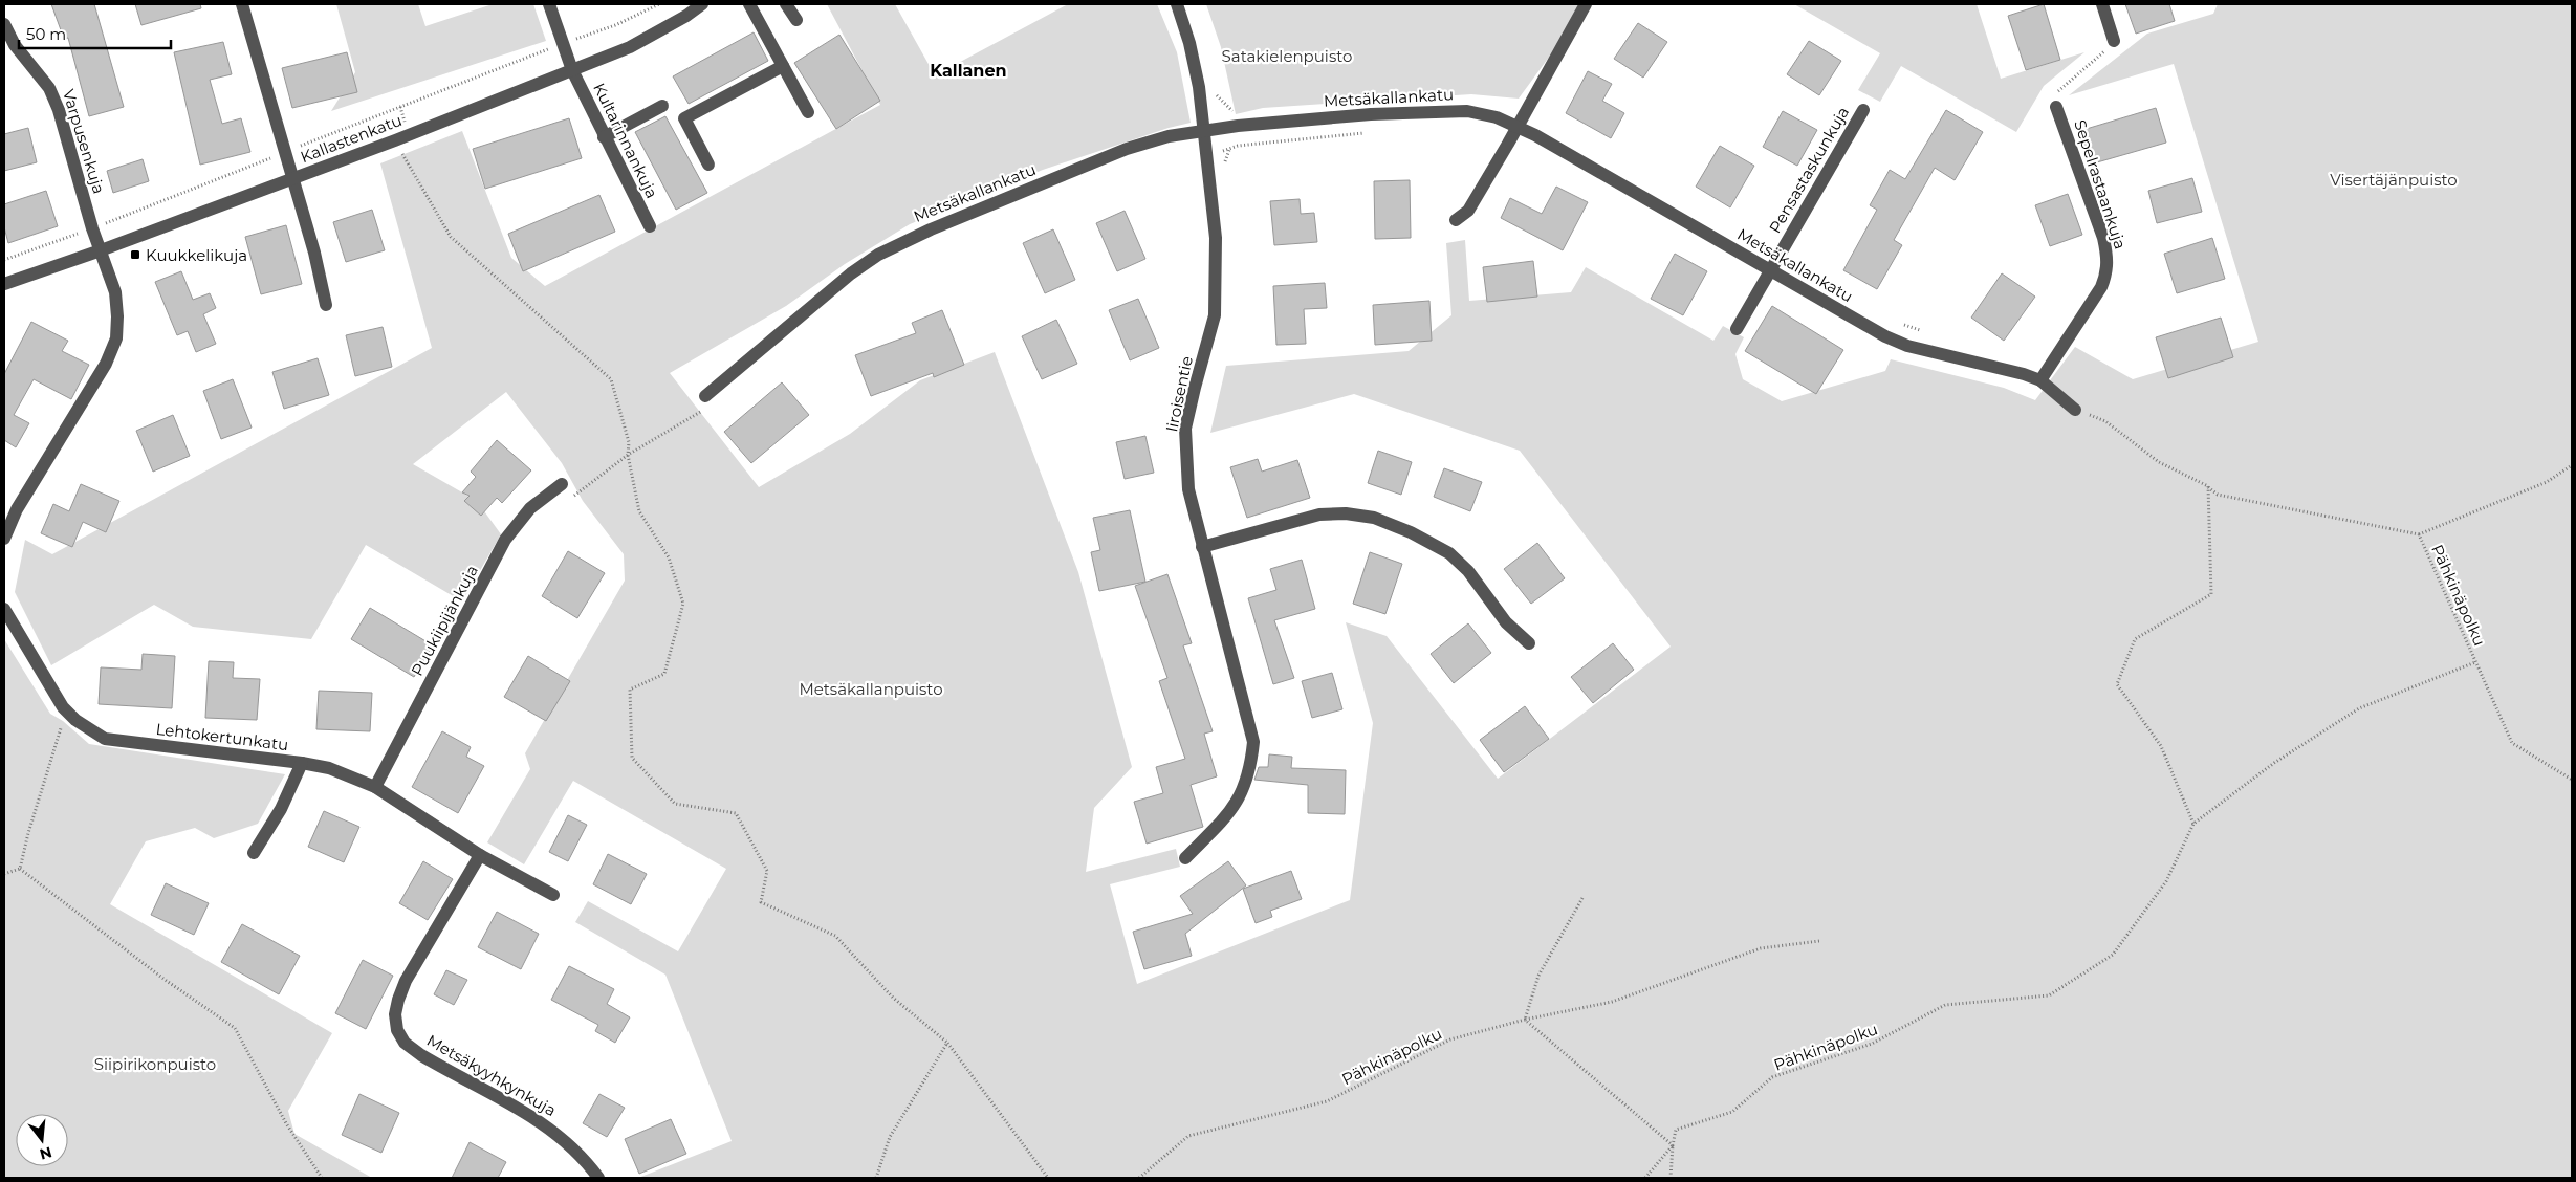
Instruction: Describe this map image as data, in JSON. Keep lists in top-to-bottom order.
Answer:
{
  "streets": {
    "street": [
      "Metsäkallankatu",
      "Kallastenkatu",
      "Kultarinnankuja",
      "Varpusenkuja",
      "Pensastaskunkuja",
      "Sepelrastaankuja",
      "Iiroisentie",
      "Puukiipijänkuja",
      "Lehtokertunkatu",
      "Metsäkyyhkynkuja"
    ],
    "path": ["Pähkinäpolku"]
  },
  "crossings": [
    ["Metsäkallankatu", "Pensastaskunkuja"],
    ["Metsäkallankatu", "Sepelrastaankuja"],
    ["Metsäkallankatu", "Iiroisentie"],
    ["Metsäkallankatu", "Pähkinäpolku"],
    ["Kallastenkatu", "Kultarinnankuja"],
    ["Kallastenkatu", "Varpusenkuja"],
    ["Puukiipijänkuja", "Lehtokertunkatu"],
    ["Lehtokertunkatu", "Metsäkyyhkynkuja"]
  ],
  "districts": ["Kallanen"],
  "parks": [
    "Satakielenpuisto",
    "Visertäjänpuisto",
    "Metsäkallanpuisto",
    "Siipirikonpuisto"
  ],
  "places": {
    "transit": ["Kuukkelikuja"]
  },
  "scale_bar": "50 m",
  "north": "bottom"
}
